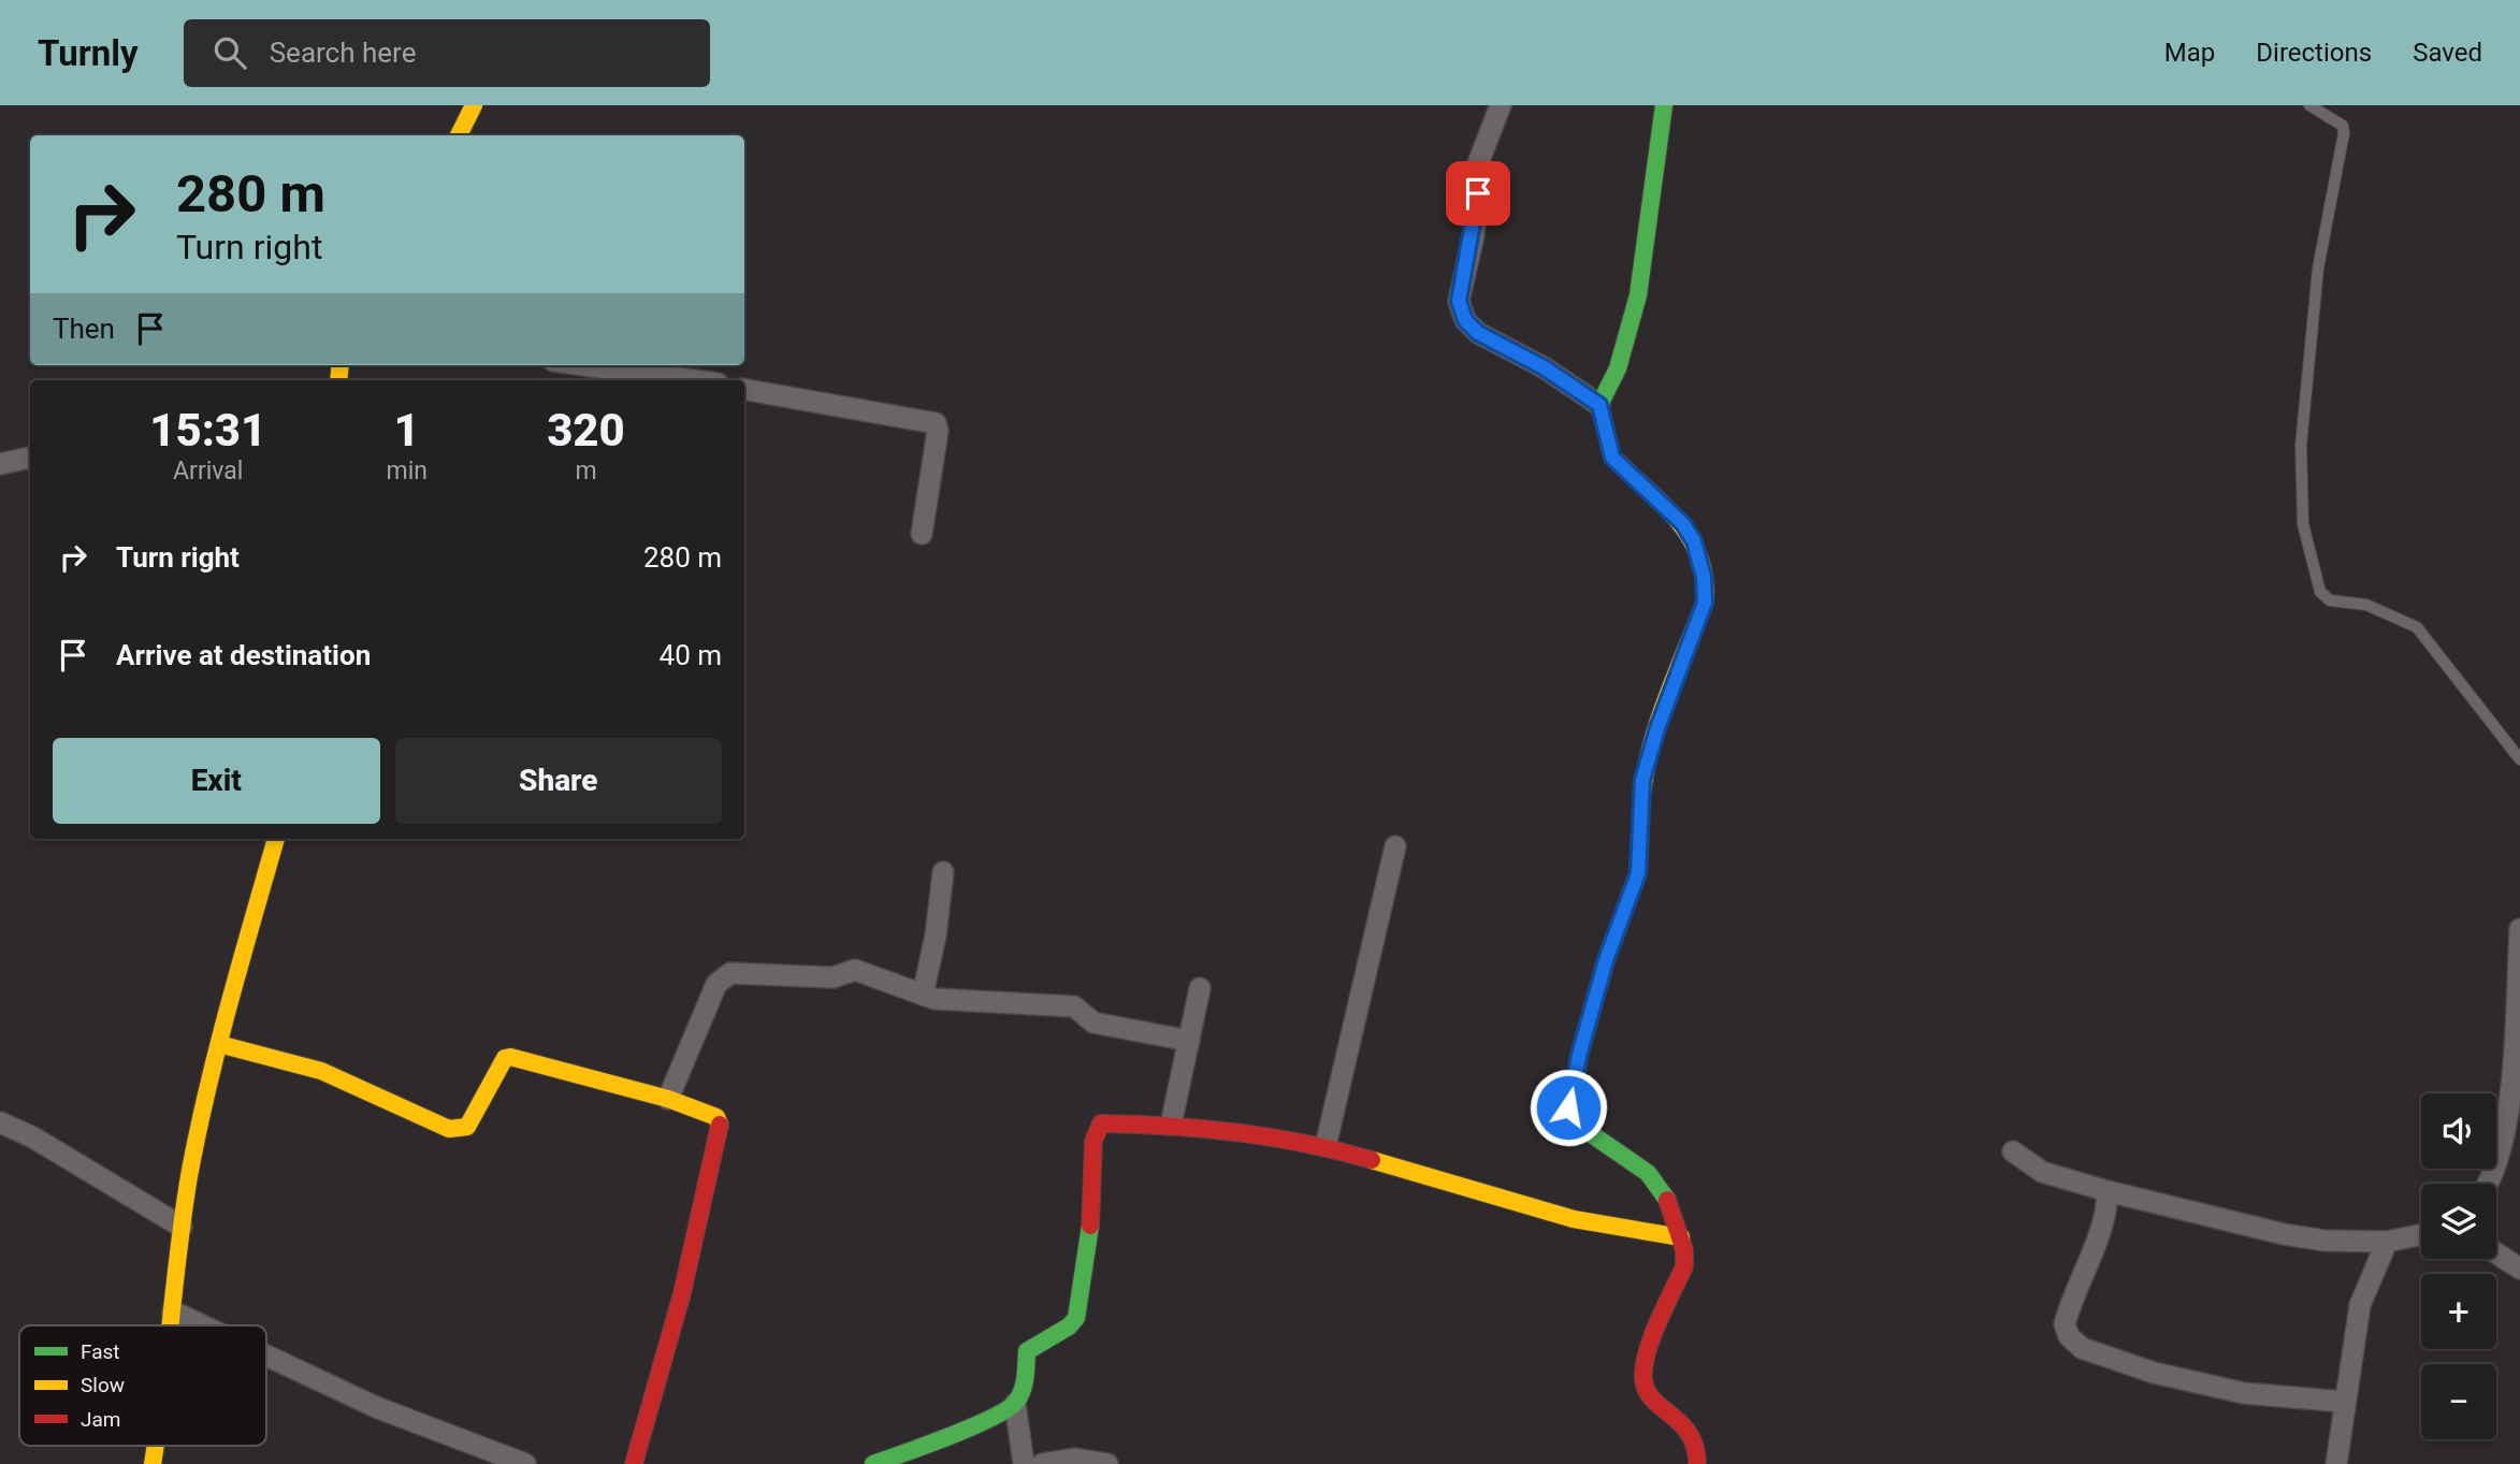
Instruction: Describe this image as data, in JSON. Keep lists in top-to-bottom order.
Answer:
{
  "legend": ["Fast", "Slow", "Jam"],
  "page": {
    "header": "Turnly",
    "search": "Search here",
    "nav": ["Map", "Directions", "Saved"],
    "turn": ["280 m", "Turn right"],
    "then": "Then",
    "eta": [
      "15:31",
      "Arrival",
      "1",
      "min",
      "320",
      "m"
    ],
    "list": [
      {
        "name": "Turn right",
        "value": "280 m"
      },
      {
        "name": "Arrive at destination",
        "value": "40 m"
      }
    ],
    "buttons": ["Exit", "Share"],
    "map_buttons": ["+", "−"]
  }
}
